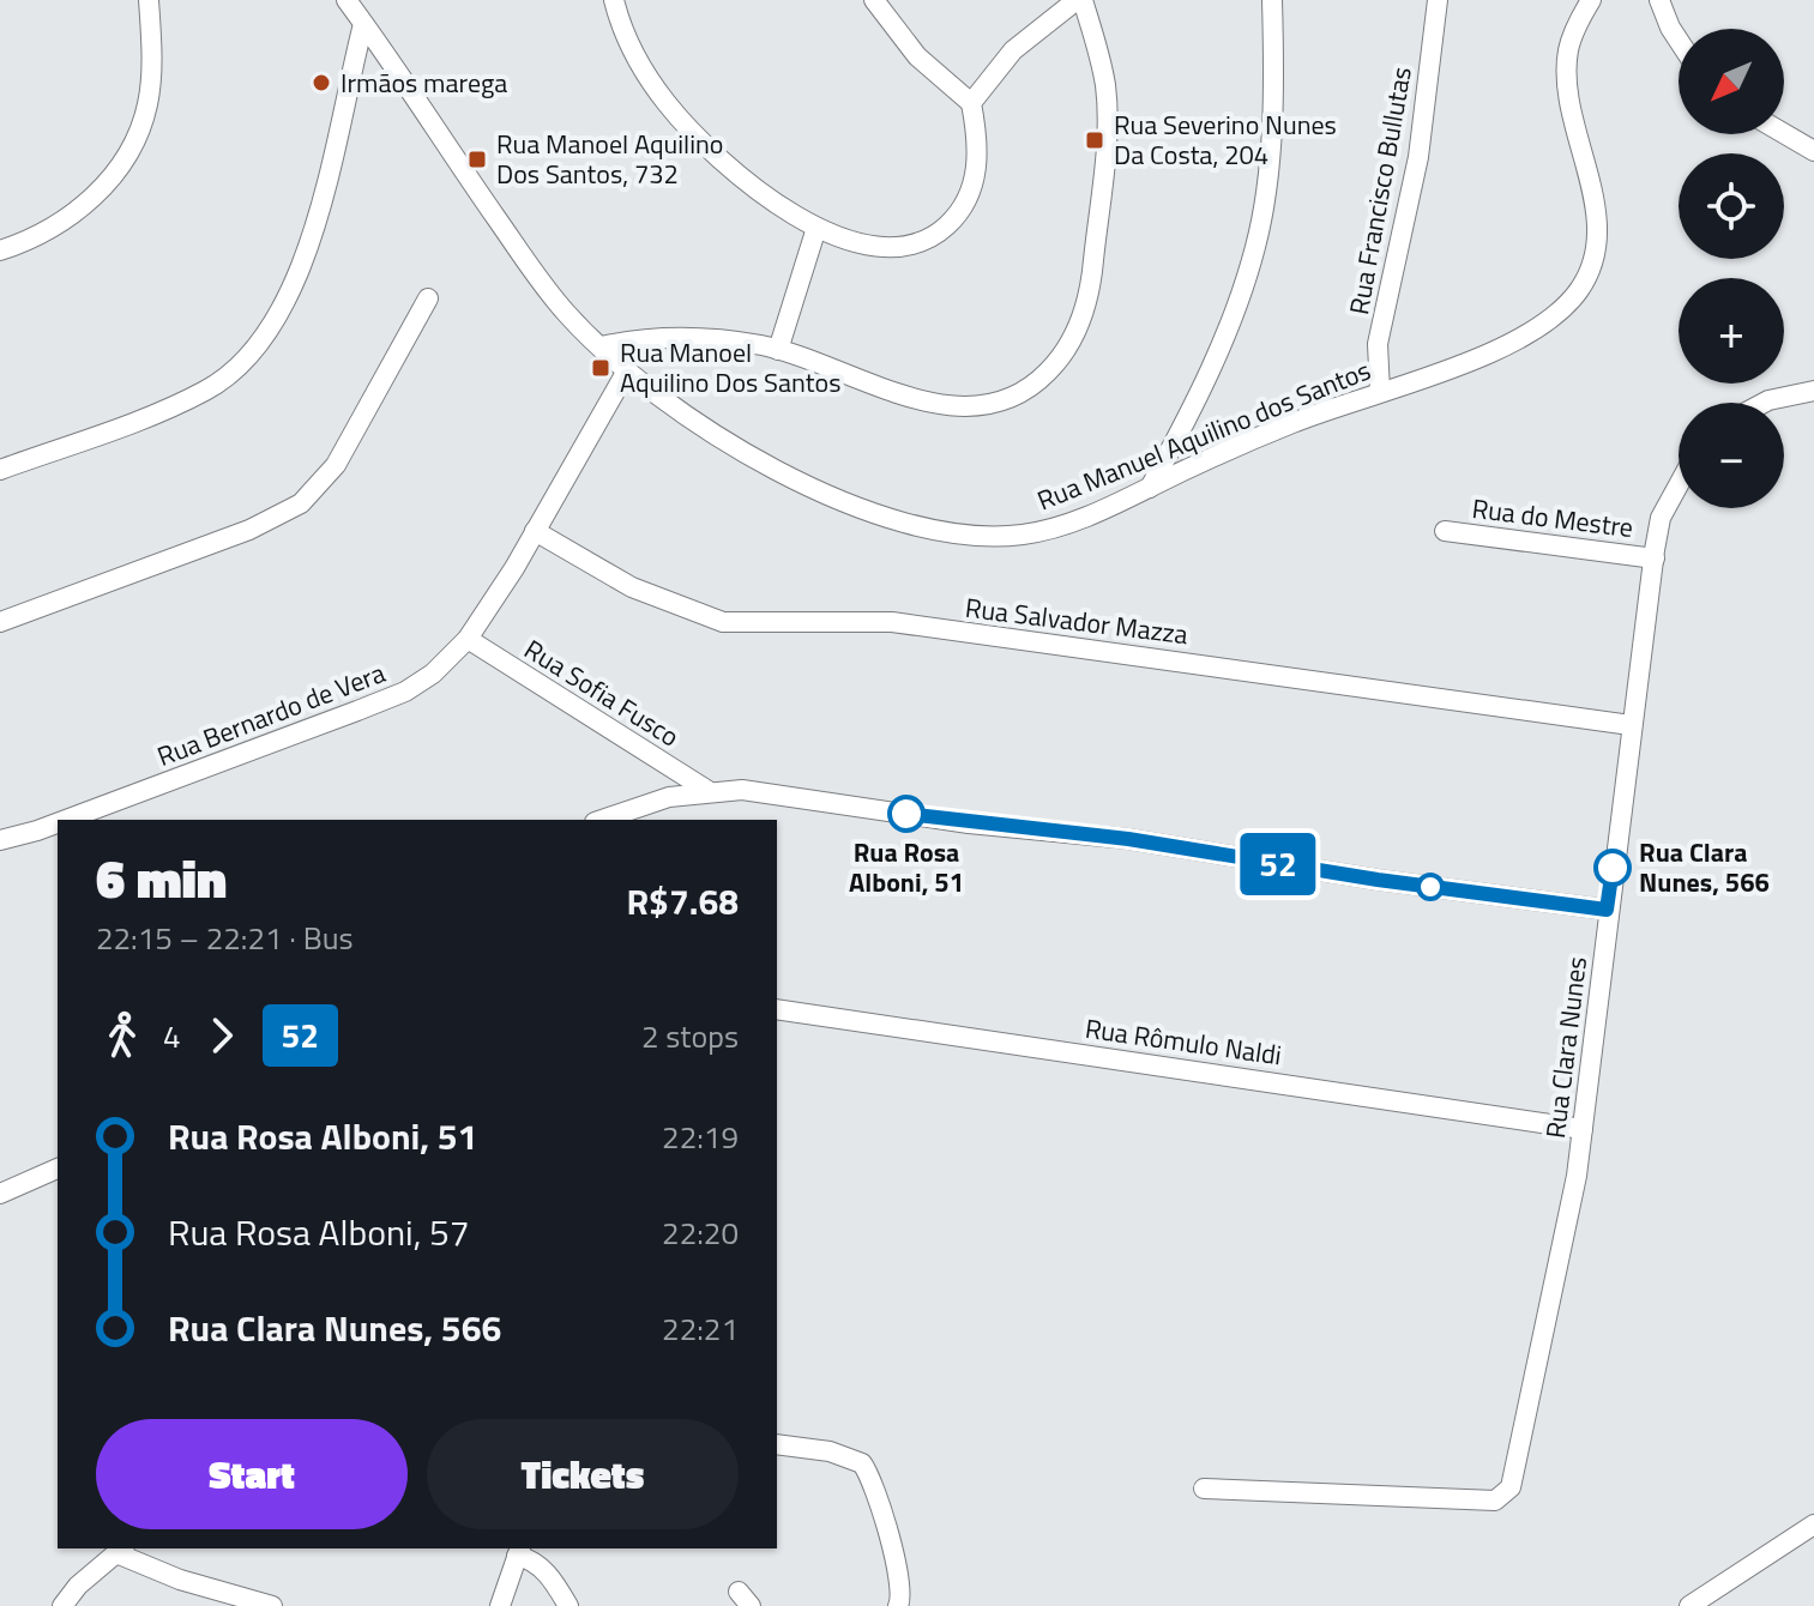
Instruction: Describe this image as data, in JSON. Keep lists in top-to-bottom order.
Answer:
{
  "streets": {
    "street": [
      "Rua Francisco Bullutas",
      "Rua Manuel Aquilino dos Santos",
      "Rua do Mestre",
      "Rua Salvador Mazza",
      "Rua Sofia Fusco",
      "Rua Bernardo de Vera",
      "Rua Rômulo Naldi",
      "Rua Clara Nunes"
    ]
  },
  "crossings": [
    ["Rua Francisco Bullutas", "Rua Manuel Aquilino dos Santos"],
    ["Rua Manuel Aquilino dos Santos", "Rua Bernardo de Vera"],
    ["Rua do Mestre", "Rua Clara Nunes"],
    ["Rua Salvador Mazza", "Rua Bernardo de Vera"],
    ["Rua Salvador Mazza", "Rua Clara Nunes"],
    ["Rua Sofia Fusco", "Rua Bernardo de Vera"],
    ["Rua Rômulo Naldi", "Rua Clara Nunes"]
  ],
  "places": {
    "other": ["Irmãos marega", "Rua Rosa Alboni, 51", "Rua Clara Nunes, 566"],
    "transit": ["Rua Severino Nunes Da Costa, 204", "Rua Manoel Aquilino Dos Santos, 732", "Rua Manoel Aquilino Dos Santos"]
  },
  "lines": ["bus line 52"],
  "north": "bottom left",
  "page": {
    "on_map": "52",
    "map_buttons": ["+", "−"],
    "heading": ["6 min", "22:15 – 22:21 · Bus", "R$7.68"],
    "legs": ["4", "52", "2 stops"],
    "list": [
      {
        "name": "Rua Rosa Alboni, 51",
        "value": "22:19"
      },
      {
        "name": "Rua Rosa Alboni, 57",
        "value": "22:20"
      },
      {
        "name": "Rua Clara Nunes, 566",
        "value": "22:21"
      }
    ],
    "buttons": ["Start", "Tickets"]
  }
}
